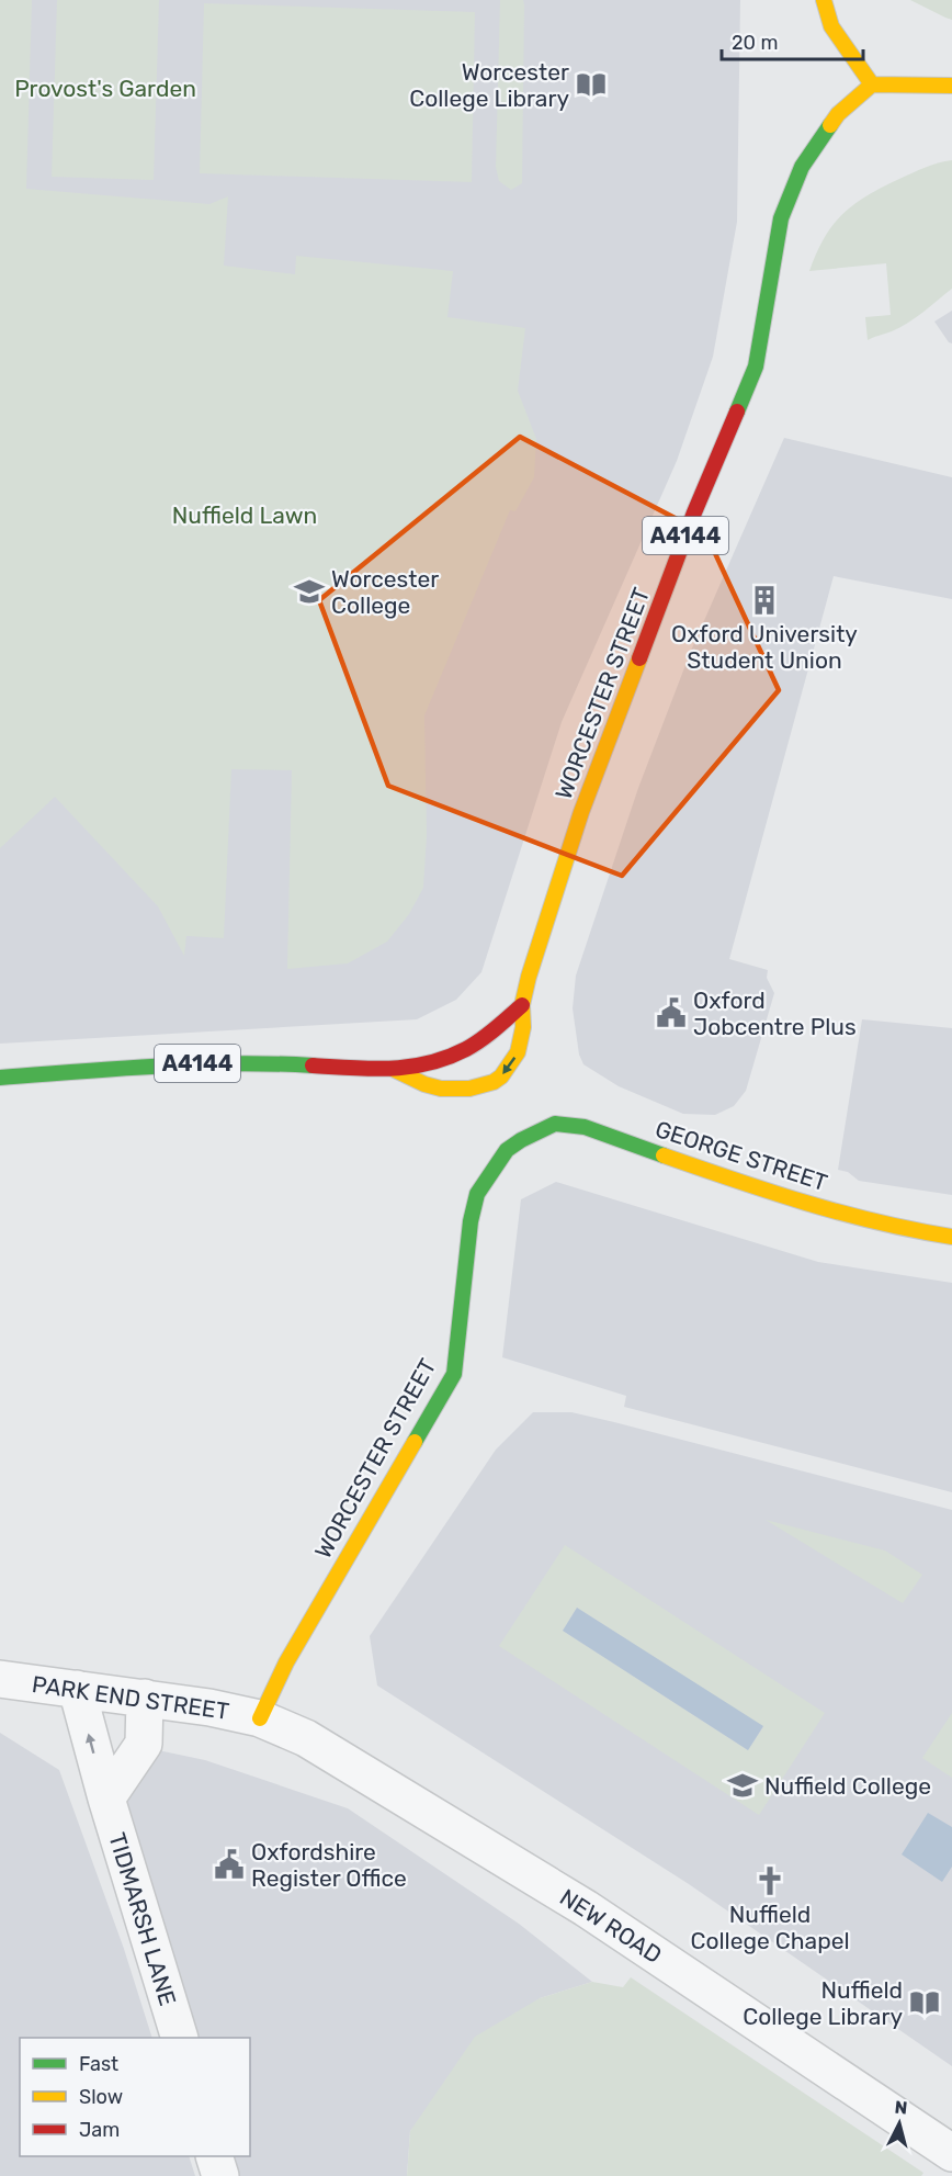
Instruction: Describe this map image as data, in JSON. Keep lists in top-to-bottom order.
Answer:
{
  "streets": {
    "main road": ["A4144", "WORCESTER STREET", "GEORGE STREET"],
    "street": ["PARK END STREET", "TIDMARSH LANE", "NEW ROAD"]
  },
  "crossings": [
    ["A4144", "WORCESTER STREET"],
    ["WORCESTER STREET", "GEORGE STREET"],
    ["WORCESTER STREET", "PARK END STREET"],
    ["WORCESTER STREET", "NEW ROAD"],
    ["PARK END STREET", "TIDMARSH LANE"],
    ["PARK END STREET", "NEW ROAD"]
  ],
  "parks": ["Provost's Garden", "Nuffield Lawn"],
  "places": {
    "library": ["Worcester College Library", "Nuffield College Library"],
    "school or university": ["Worcester College", "Nuffield College"],
    "building": ["Oxford University Student Union"],
    "public building": ["Oxford Jobcentre Plus", "Oxfordshire Register Office"],
    "church": ["Nuffield College Chapel"]
  },
  "legend": ["Fast", "Slow", "Jam"],
  "scale_bar": "20 m",
  "north": "top"
}
